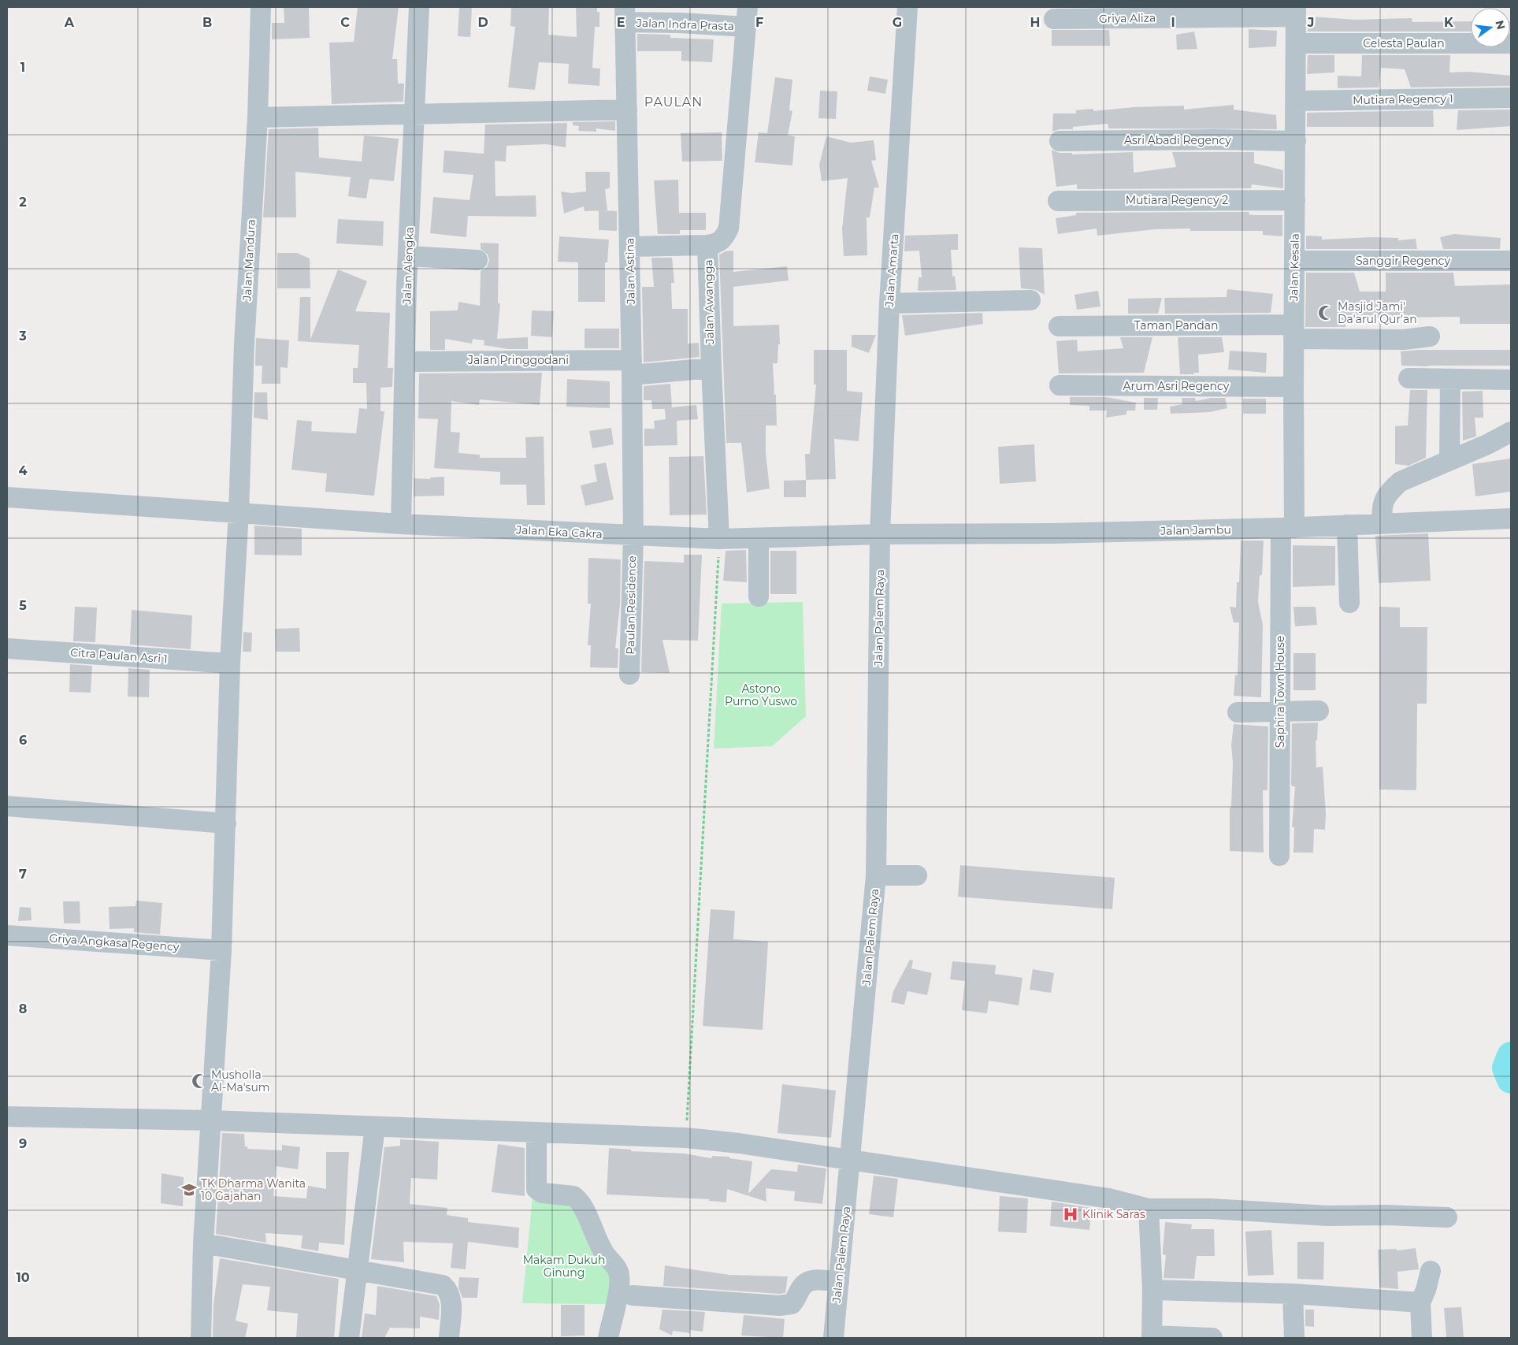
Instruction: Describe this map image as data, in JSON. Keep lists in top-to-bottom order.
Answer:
{
  "streets": {
    "street": [
      "Griya Aliza",
      "Jalan Indra Prasta",
      "Celesta Paulan",
      "Mutiara Regency 1",
      "Asri Abadi Regency",
      "Mutiara Regency 2",
      "Jalan Mandura",
      "Sanggir Regency",
      "Jalan Alengka",
      "Jalan Kesala",
      "Jalan Amarta",
      "Jalan Astina",
      "Jalan Awangga",
      "Taman Pandan",
      "Jalan Pringgodani",
      "Arum Asri Regency",
      "Jalan Jambu",
      "Jalan Eka Cakra",
      "Paulan Residence",
      "Jalan Palem Raya",
      "Citra Paulan Asri 1",
      "Saphira Town House",
      "Griya Angkasa Regency"
    ]
  },
  "crossings": [
    ["Griya Aliza", "Jalan Kesala"],
    ["Jalan Indra Prasta", "Jalan Astina"],
    ["Jalan Indra Prasta", "Jalan Awangga"],
    ["Celesta Paulan", "Jalan Kesala"],
    ["Mutiara Regency 1", "Jalan Kesala"],
    ["Asri Abadi Regency", "Jalan Kesala"],
    ["Mutiara Regency 2", "Jalan Kesala"],
    ["Jalan Mandura", "Jalan Eka Cakra"],
    ["Jalan Mandura", "Citra Paulan Asri 1"],
    ["Jalan Mandura", "Griya Angkasa Regency"],
    ["Sanggir Regency", "Jalan Kesala"],
    ["Jalan Alengka", "Jalan Pringgodani"],
    ["Jalan Alengka", "Jalan Eka Cakra"],
    ["Jalan Kesala", "Taman Pandan"],
    ["Jalan Kesala", "Arum Asri Regency"],
    ["Jalan Kesala", "Jalan Jambu"],
    ["Jalan Kesala", "Saphira Town House"],
    ["Jalan Amarta", "Jalan Jambu"],
    ["Jalan Amarta", "Jalan Eka Cakra"],
    ["Jalan Amarta", "Jalan Palem Raya"],
    ["Jalan Astina", "Jalan Pringgodani"],
    ["Jalan Astina", "Jalan Eka Cakra"],
    ["Jalan Astina", "Paulan Residence"],
    ["Jalan Awangga", "Jalan Pringgodani"],
    ["Jalan Awangga", "Jalan Eka Cakra"],
    ["Jalan Jambu", "Jalan Eka Cakra"],
    ["Jalan Jambu", "Jalan Palem Raya"],
    ["Jalan Jambu", "Saphira Town House"],
    ["Jalan Eka Cakra", "Paulan Residence"],
    ["Jalan Eka Cakra", "Jalan Palem Raya"]
  ],
  "districts": ["PAULAN"],
  "parks": ["Astono Purno Yuswo", "Makam Dukuh Ginung"],
  "places": {
    "mosque": ["Masjid Jami' Da'arul Qur'an", "Musholla Al-Ma'sum"],
    "school or university": ["TK Dharma Wanita 10 Gajahan"],
    "hospital": ["Klinik Saras"]
  },
  "north": "right",
  "grid": {
    "columns": [
      "A",
      "B",
      "C",
      "D",
      "E",
      "F",
      "G",
      "H",
      "I",
      "J",
      "K"
    ],
    "rows": [
      "1",
      "2",
      "3",
      "4",
      "5",
      "6",
      "7",
      "8",
      "9",
      "10"
    ]
  }
}
